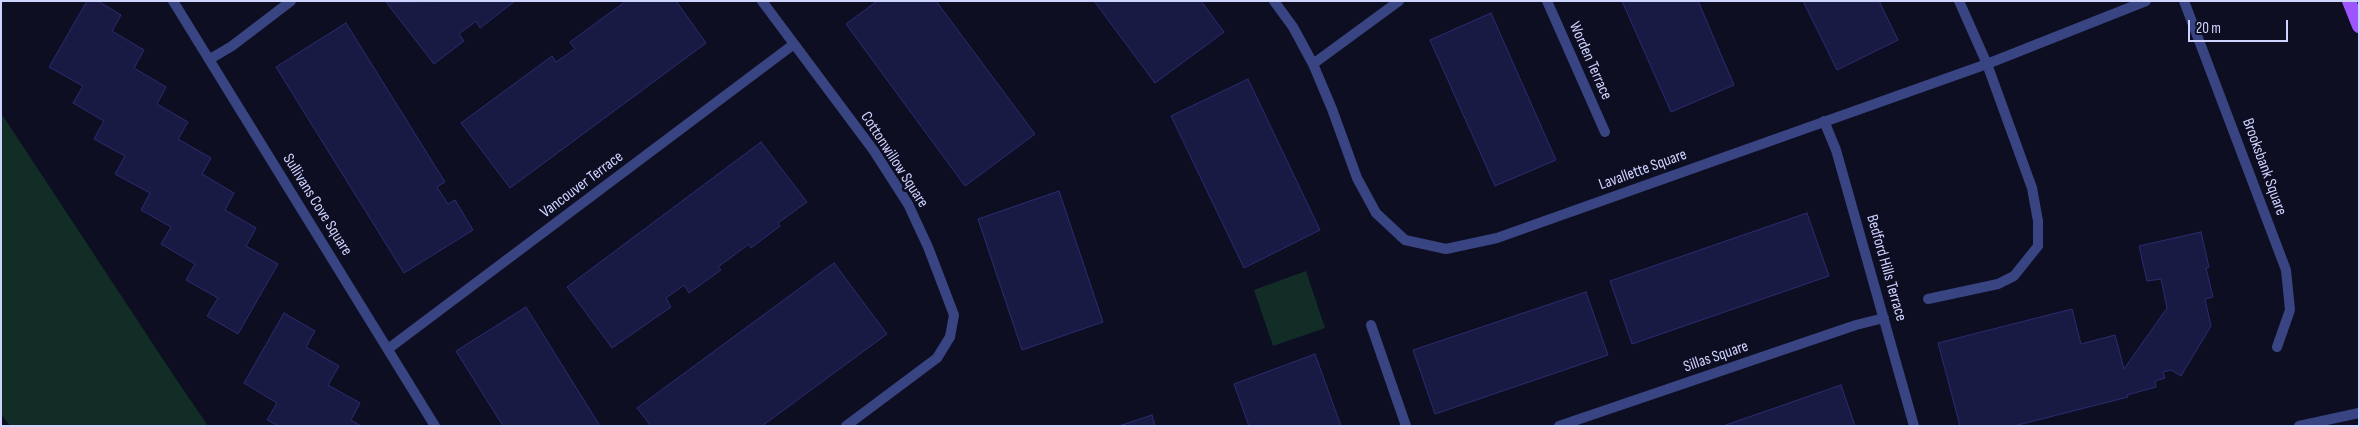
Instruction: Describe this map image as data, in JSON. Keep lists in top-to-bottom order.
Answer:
{
  "streets": {
    "street": [
      "Worden Terrace",
      "Cottonwillow Square",
      "Brooksbank Square",
      "Lavallette Square",
      "Vancouver Terrace",
      "Sullivans Cove Square",
      "Bedford Hills Terrace",
      "Sillas Square"
    ]
  },
  "crossings": [
    ["Cottonwillow Square", "Vancouver Terrace"],
    ["Lavallette Square", "Bedford Hills Terrace"],
    ["Vancouver Terrace", "Sullivans Cove Square"],
    ["Bedford Hills Terrace", "Sillas Square"]
  ],
  "scale_bar": "20 m"
}
